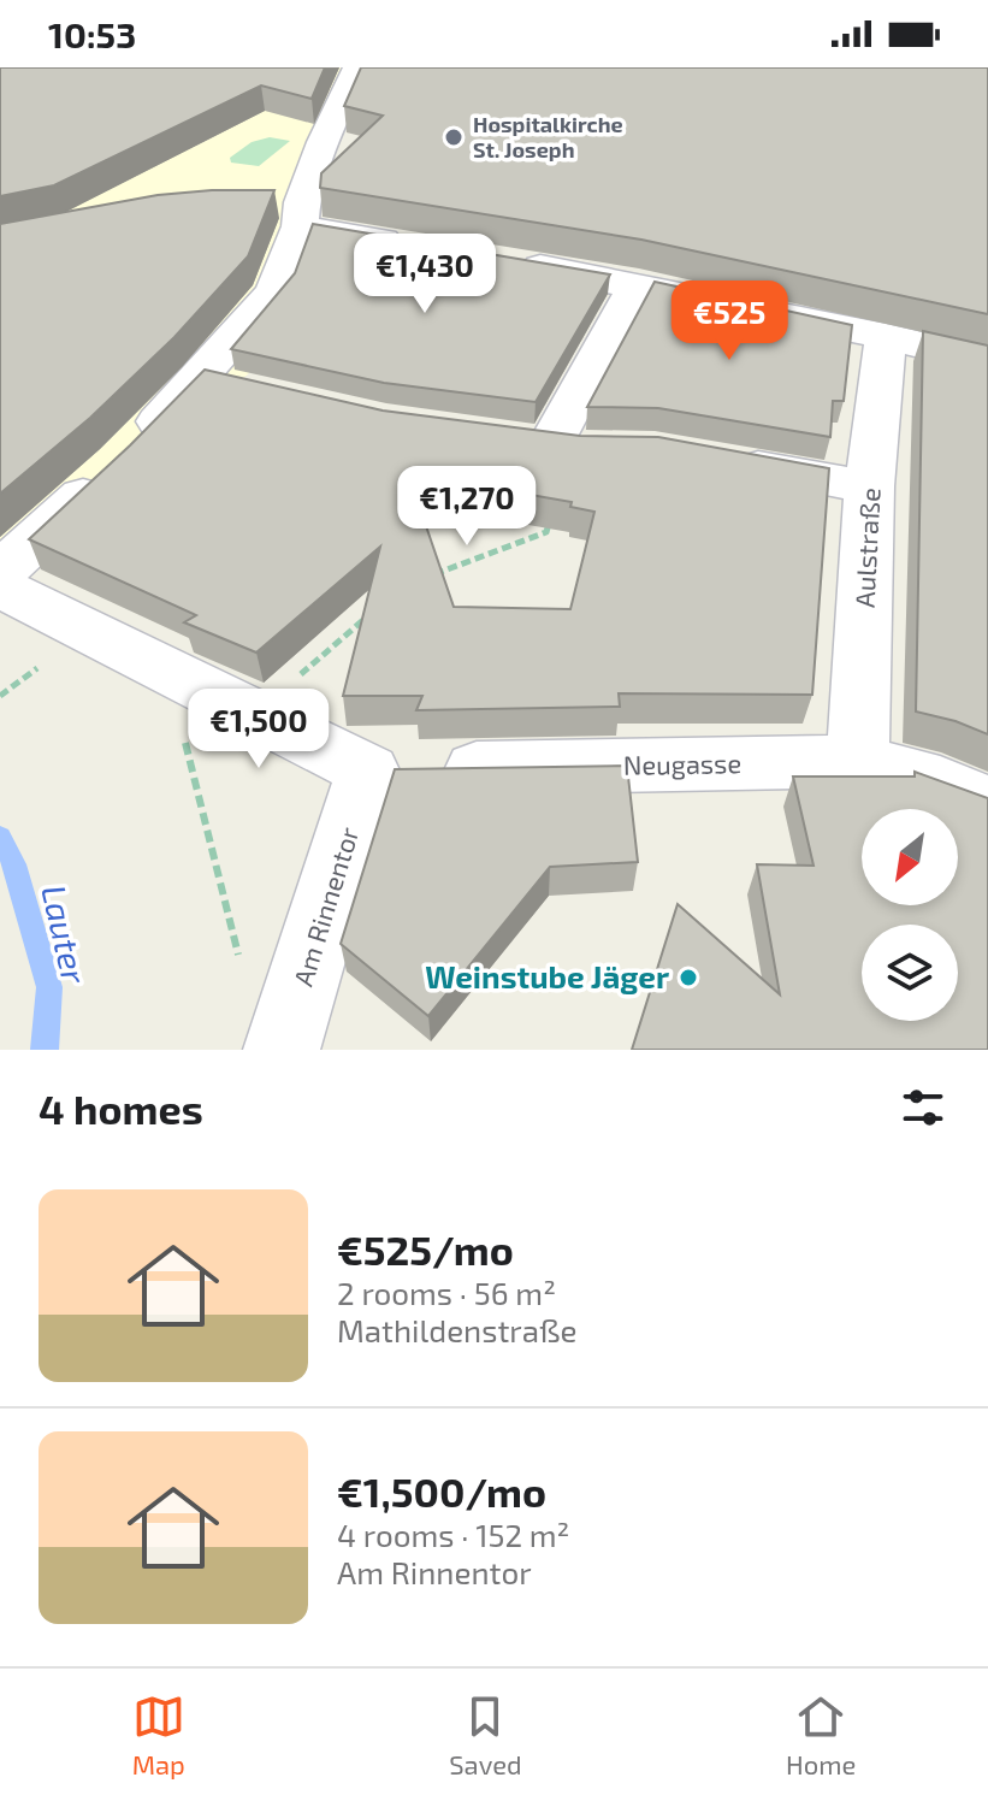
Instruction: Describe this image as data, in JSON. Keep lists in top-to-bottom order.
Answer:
{
  "streets": {
    "street": ["Aulstraße", "Neugasse", "Am Rinnentor"]
  },
  "crossings": [
    ["Aulstraße", "Neugasse"],
    ["Neugasse", "Am Rinnentor"]
  ],
  "water": ["Lauter"],
  "places": ["Hospitalkirche St. Joseph", "Weinstube Jäger"],
  "north": "bottom left",
  "page": {
    "status": "10:53",
    "price": [
      "€1,430",
      "€525",
      "€1,270",
      "€1,500"
    ],
    "heading": "4 homes",
    "list": [
      {
        "name": "€525/mo",
        "note": "2 rooms · 56 m² · Mathildenstraße"
      },
      {
        "name": "€1,500/mo",
        "note": "4 rooms · 152 m² · Am Rinnentor"
      }
    ],
    "tabs": ["Map", "Saved", "Home"]
  }
}
